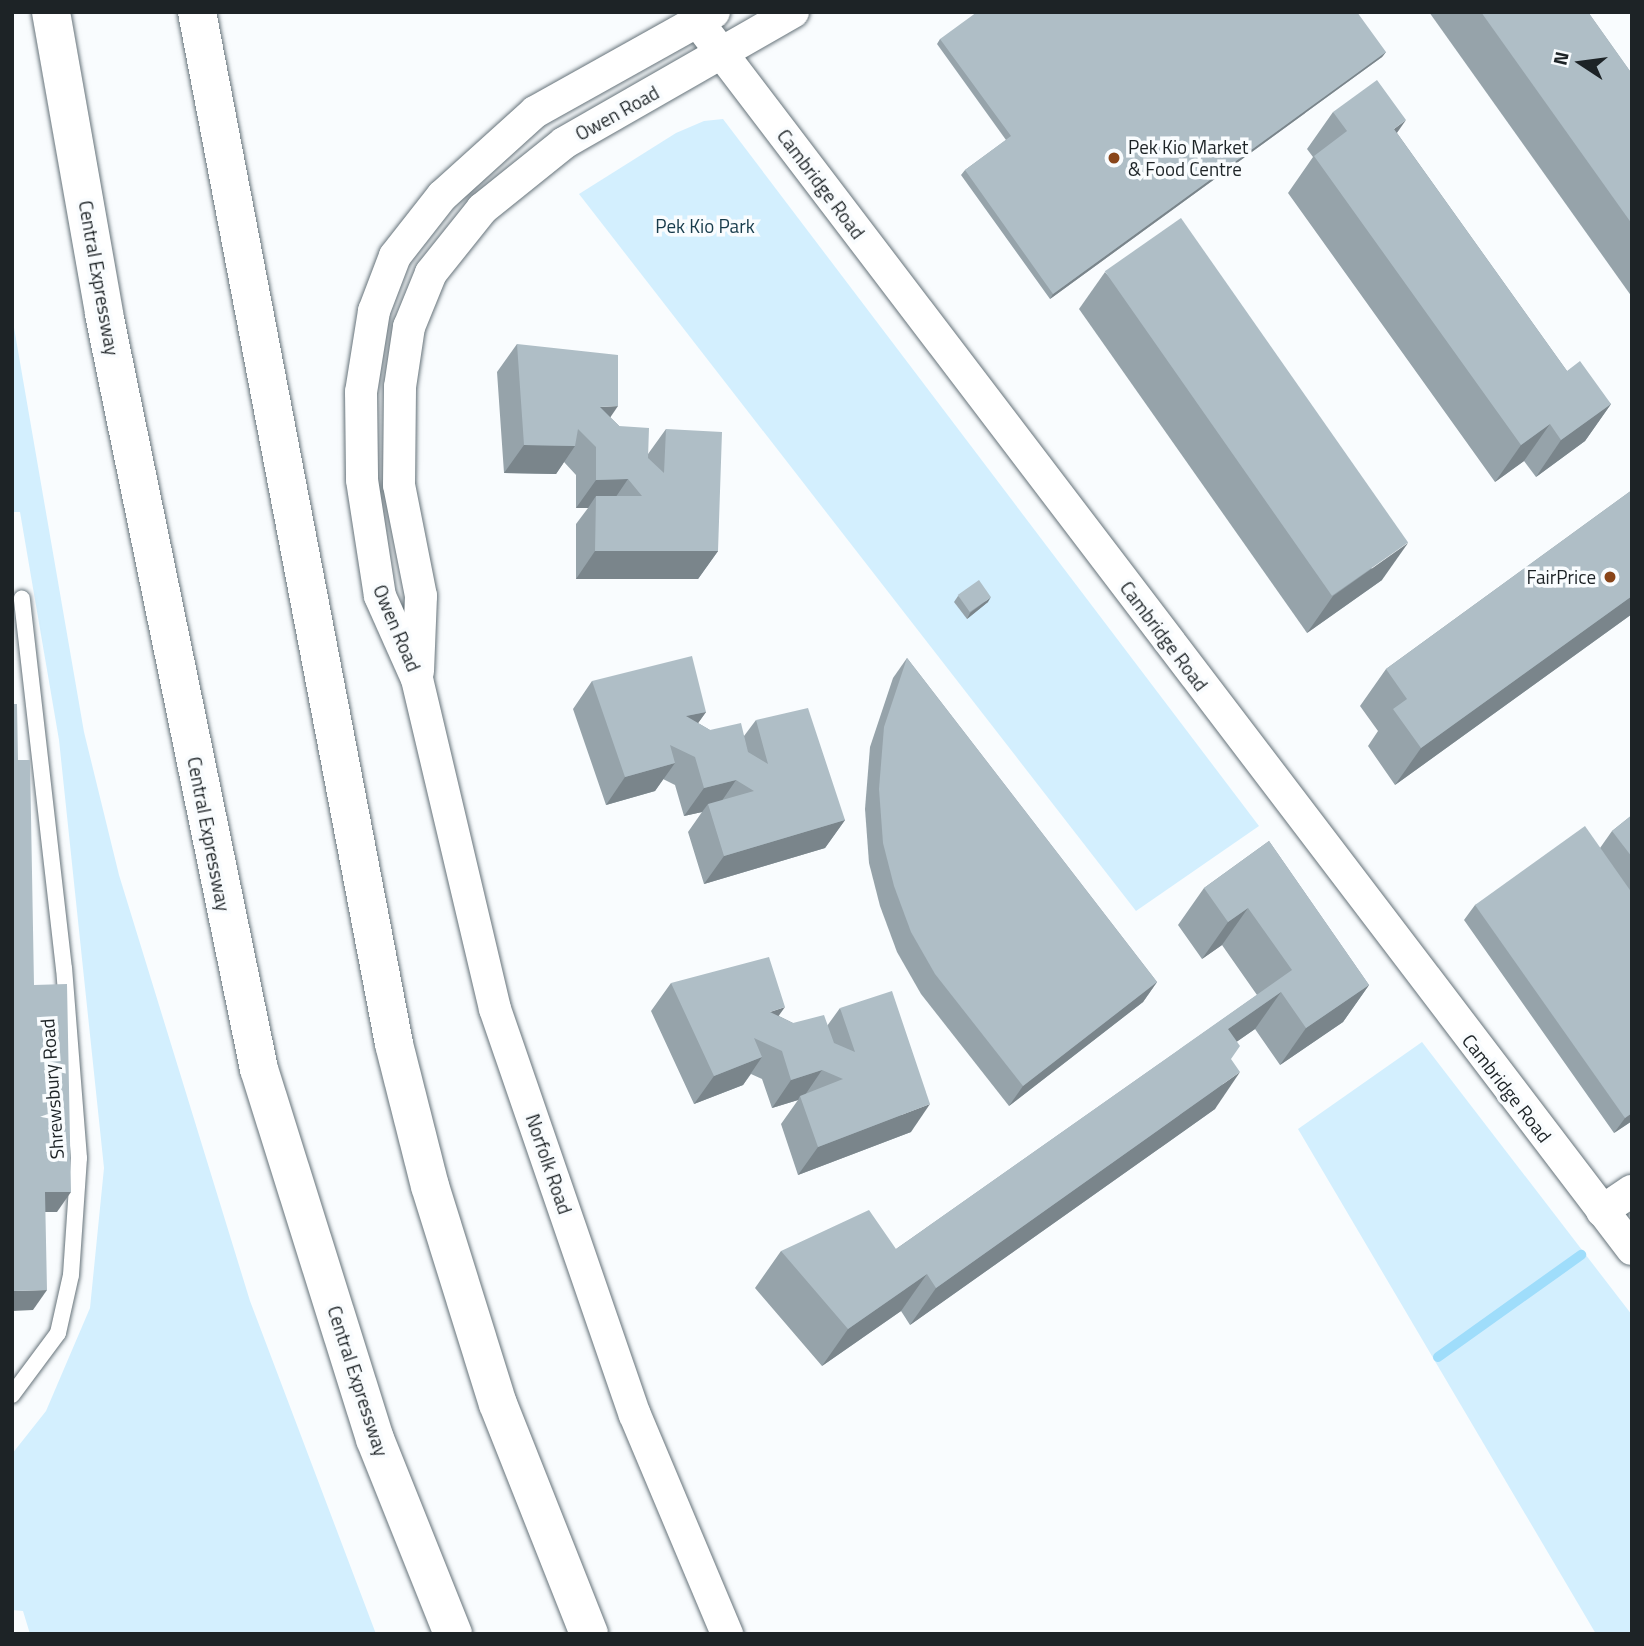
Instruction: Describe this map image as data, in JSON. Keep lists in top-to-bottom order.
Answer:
{
  "streets": {
    "highway": ["Central Expressway"],
    "street": ["Owen Road", "Cambridge Road", "Norfolk Road"],
    "lane": ["Shrewsbury Road"]
  },
  "crossings": [
    ["Owen Road", "Cambridge Road"],
    ["Owen Road", "Norfolk Road"]
  ],
  "parks": ["Pek Kio Park"],
  "places": ["Pek Kio Market & Food Centre", "FairPrice"],
  "north": "left"
}
